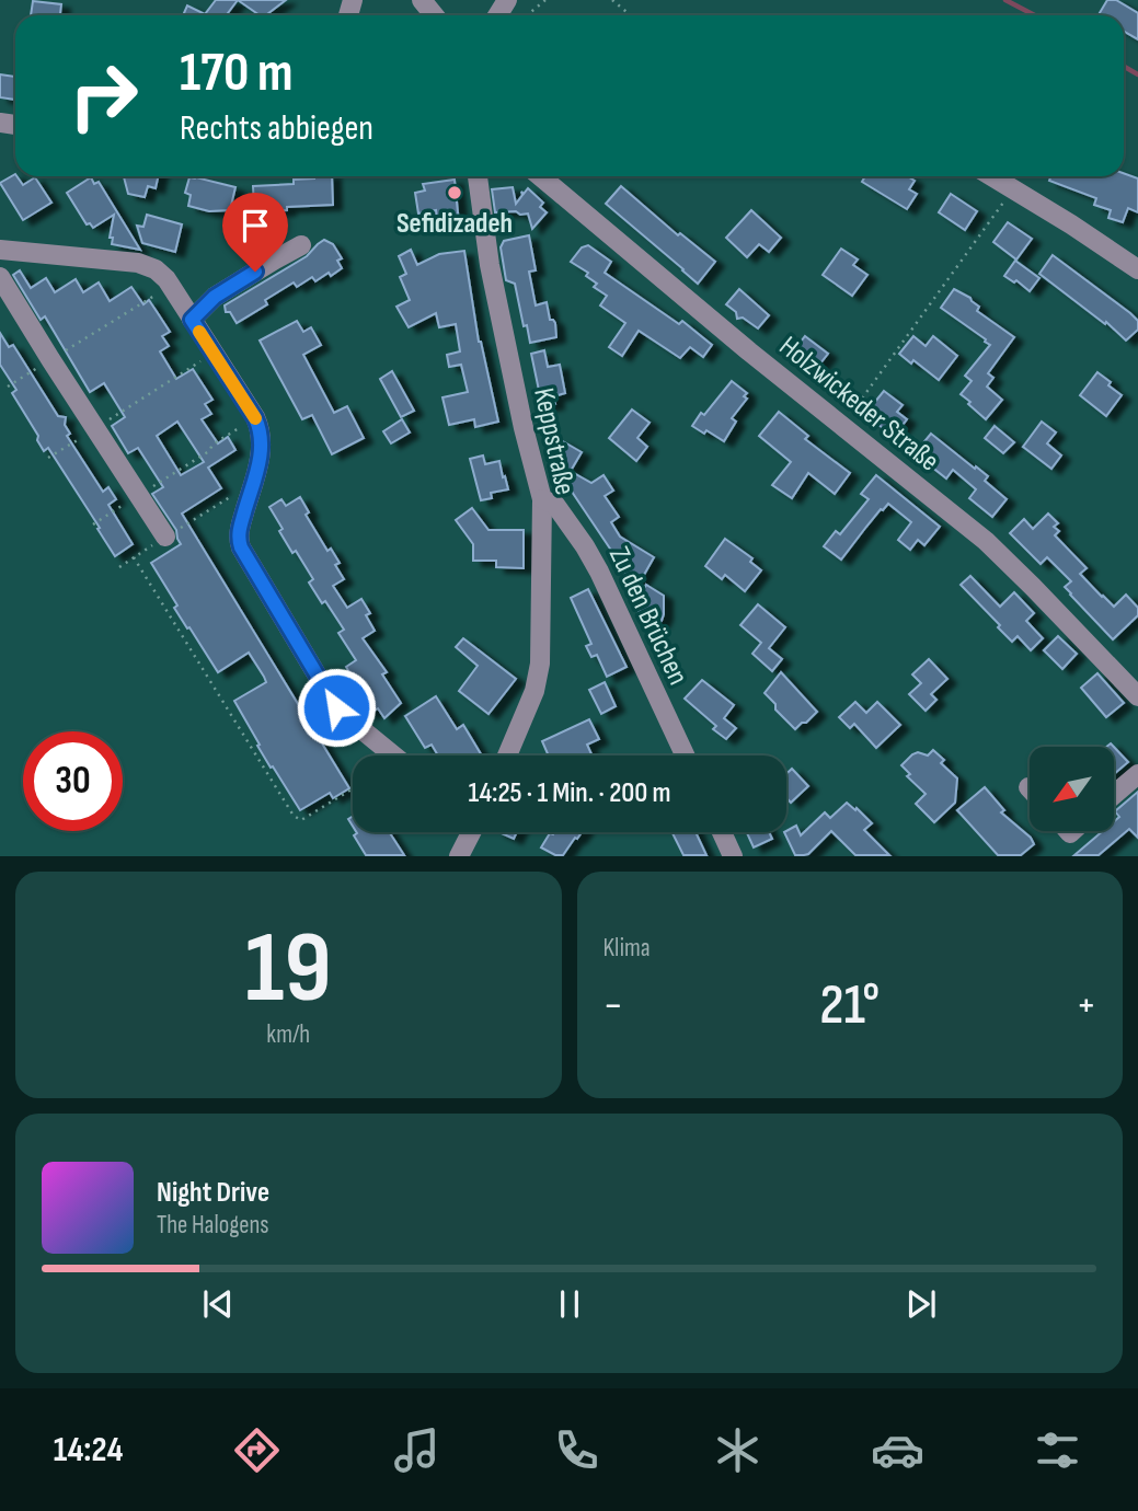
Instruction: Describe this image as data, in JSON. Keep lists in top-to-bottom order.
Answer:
{
  "streets": {
    "street": ["Holzwickeder Straße", "Keppstraße", "Zu den Brüchen"]
  },
  "crossings": [
    ["Keppstraße", "Zu den Brüchen"]
  ],
  "places": ["Sefidizadeh"],
  "north": "bottom left",
  "page": {
    "turn": ["170 m", "Rechts abbiegen"],
    "limit": "30",
    "trip": "14:25 · 1 Min. · 200 m",
    "tile": [
      ["19", "km/h"],
      "Klima"
    ],
    "heat": ["−", "21°", "+"],
    "song": ["Night Drive", "The Halogens"],
    "tabs": "14:24"
  }
}
